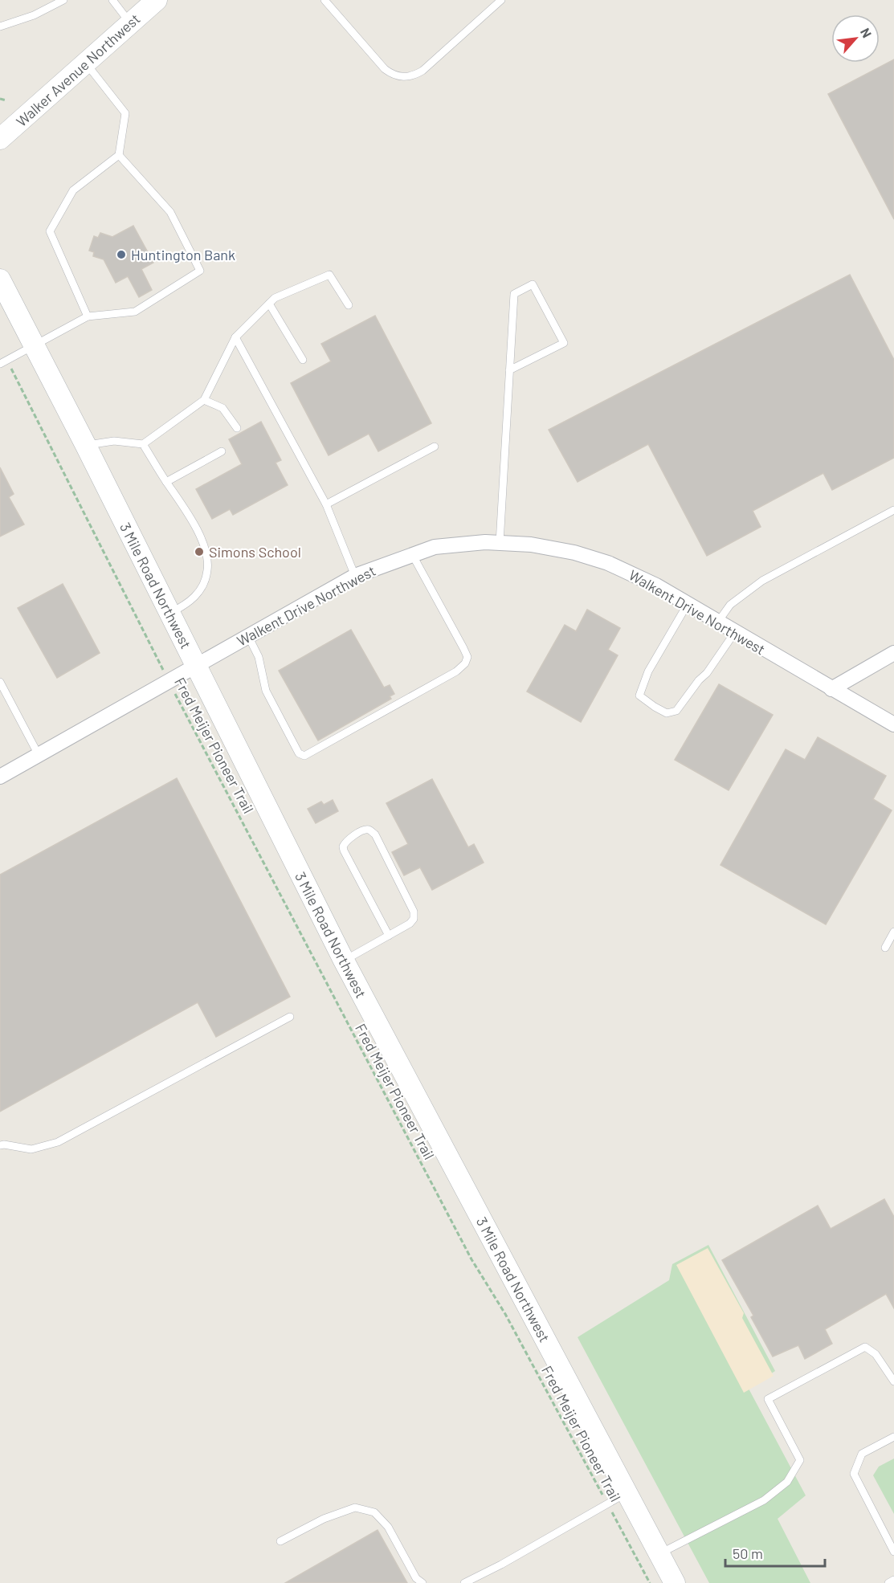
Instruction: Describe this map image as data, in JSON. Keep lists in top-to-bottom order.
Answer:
{
  "streets": {
    "main road": ["Walker Avenue Northwest", "3 Mile Road Northwest"],
    "street": ["Walkent Drive Northwest"],
    "path": ["Fred Meijer Pioneer Trail"]
  },
  "crossings": [
    ["3 Mile Road Northwest", "Walkent Drive Northwest"],
    ["Walkent Drive Northwest", "Fred Meijer Pioneer Trail"]
  ],
  "places": ["Huntington Bank", "Simons School"],
  "scale_bar": "50 m",
  "north": "top right"
}
